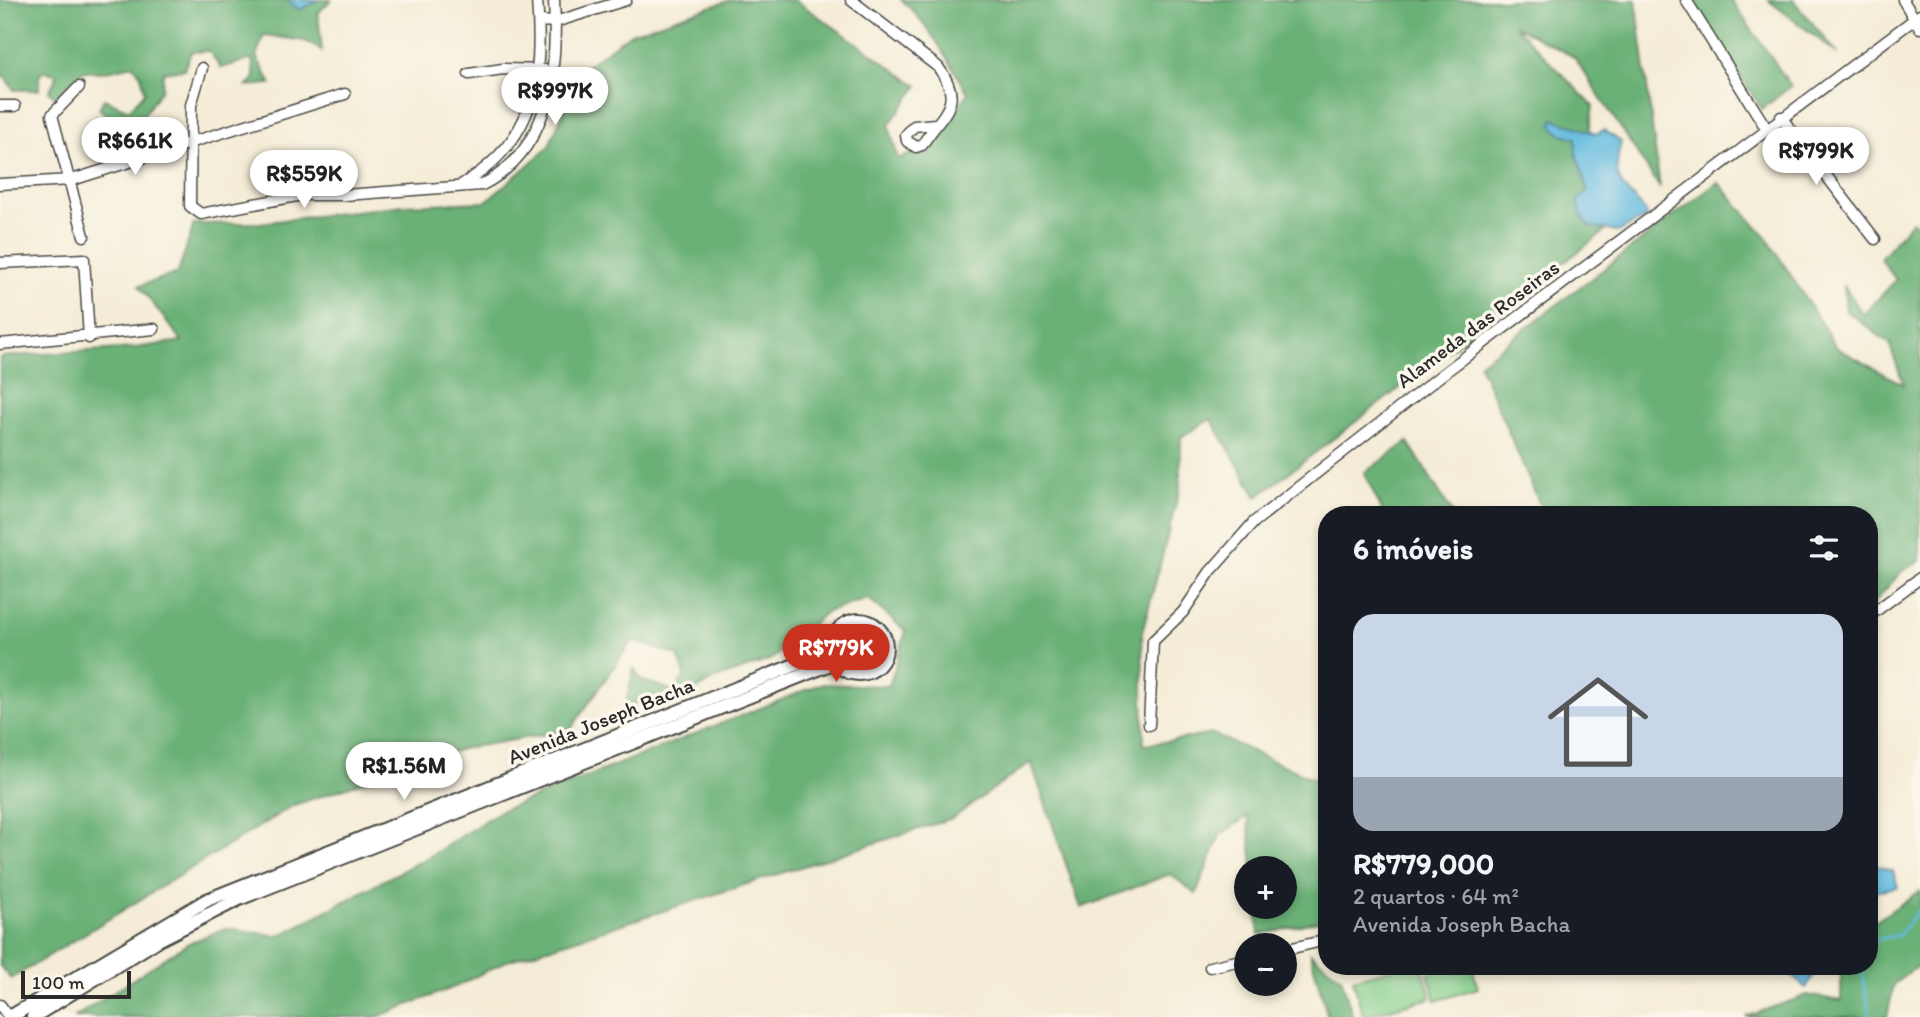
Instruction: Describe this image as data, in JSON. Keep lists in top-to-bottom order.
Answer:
{
  "streets": {
    "main road": ["Avenida Joseph Bacha"],
    "street": ["Alameda das Roseiras"]
  },
  "scale_bar": "100 m",
  "page": {
    "price": [
      "R$997K",
      "R$661K",
      "R$799K",
      "R$559K",
      "R$779K",
      "R$1.56M"
    ],
    "heading": "6 imóveis",
    "list": [
      {
        "name": "R$779,000",
        "note": "2 quartos · 64 m² · Avenida Joseph Bacha"
      }
    ],
    "map_buttons": ["+", "−"],
    "scale": "100 m"
  }
}
